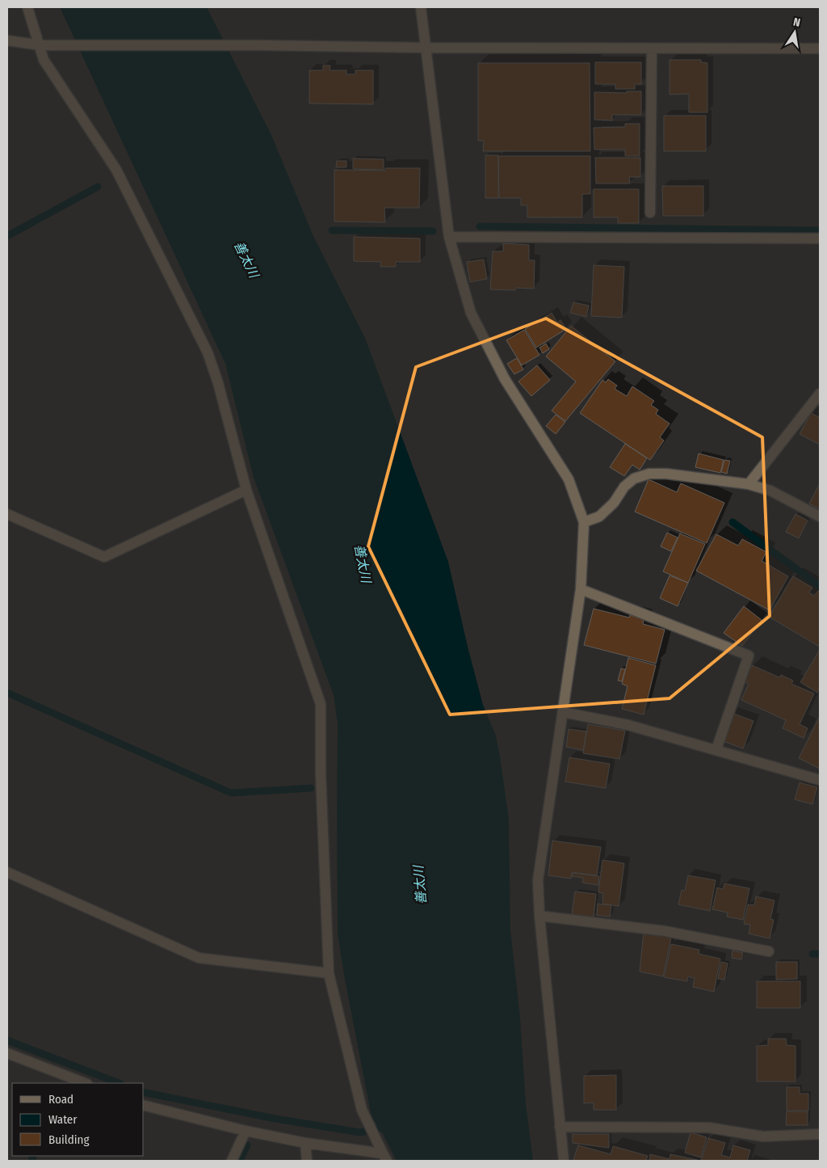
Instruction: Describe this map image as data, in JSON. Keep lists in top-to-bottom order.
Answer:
{
  "water": ["善太川"],
  "legend": ["Road", "Water", "Building"],
  "north": "top"
}
